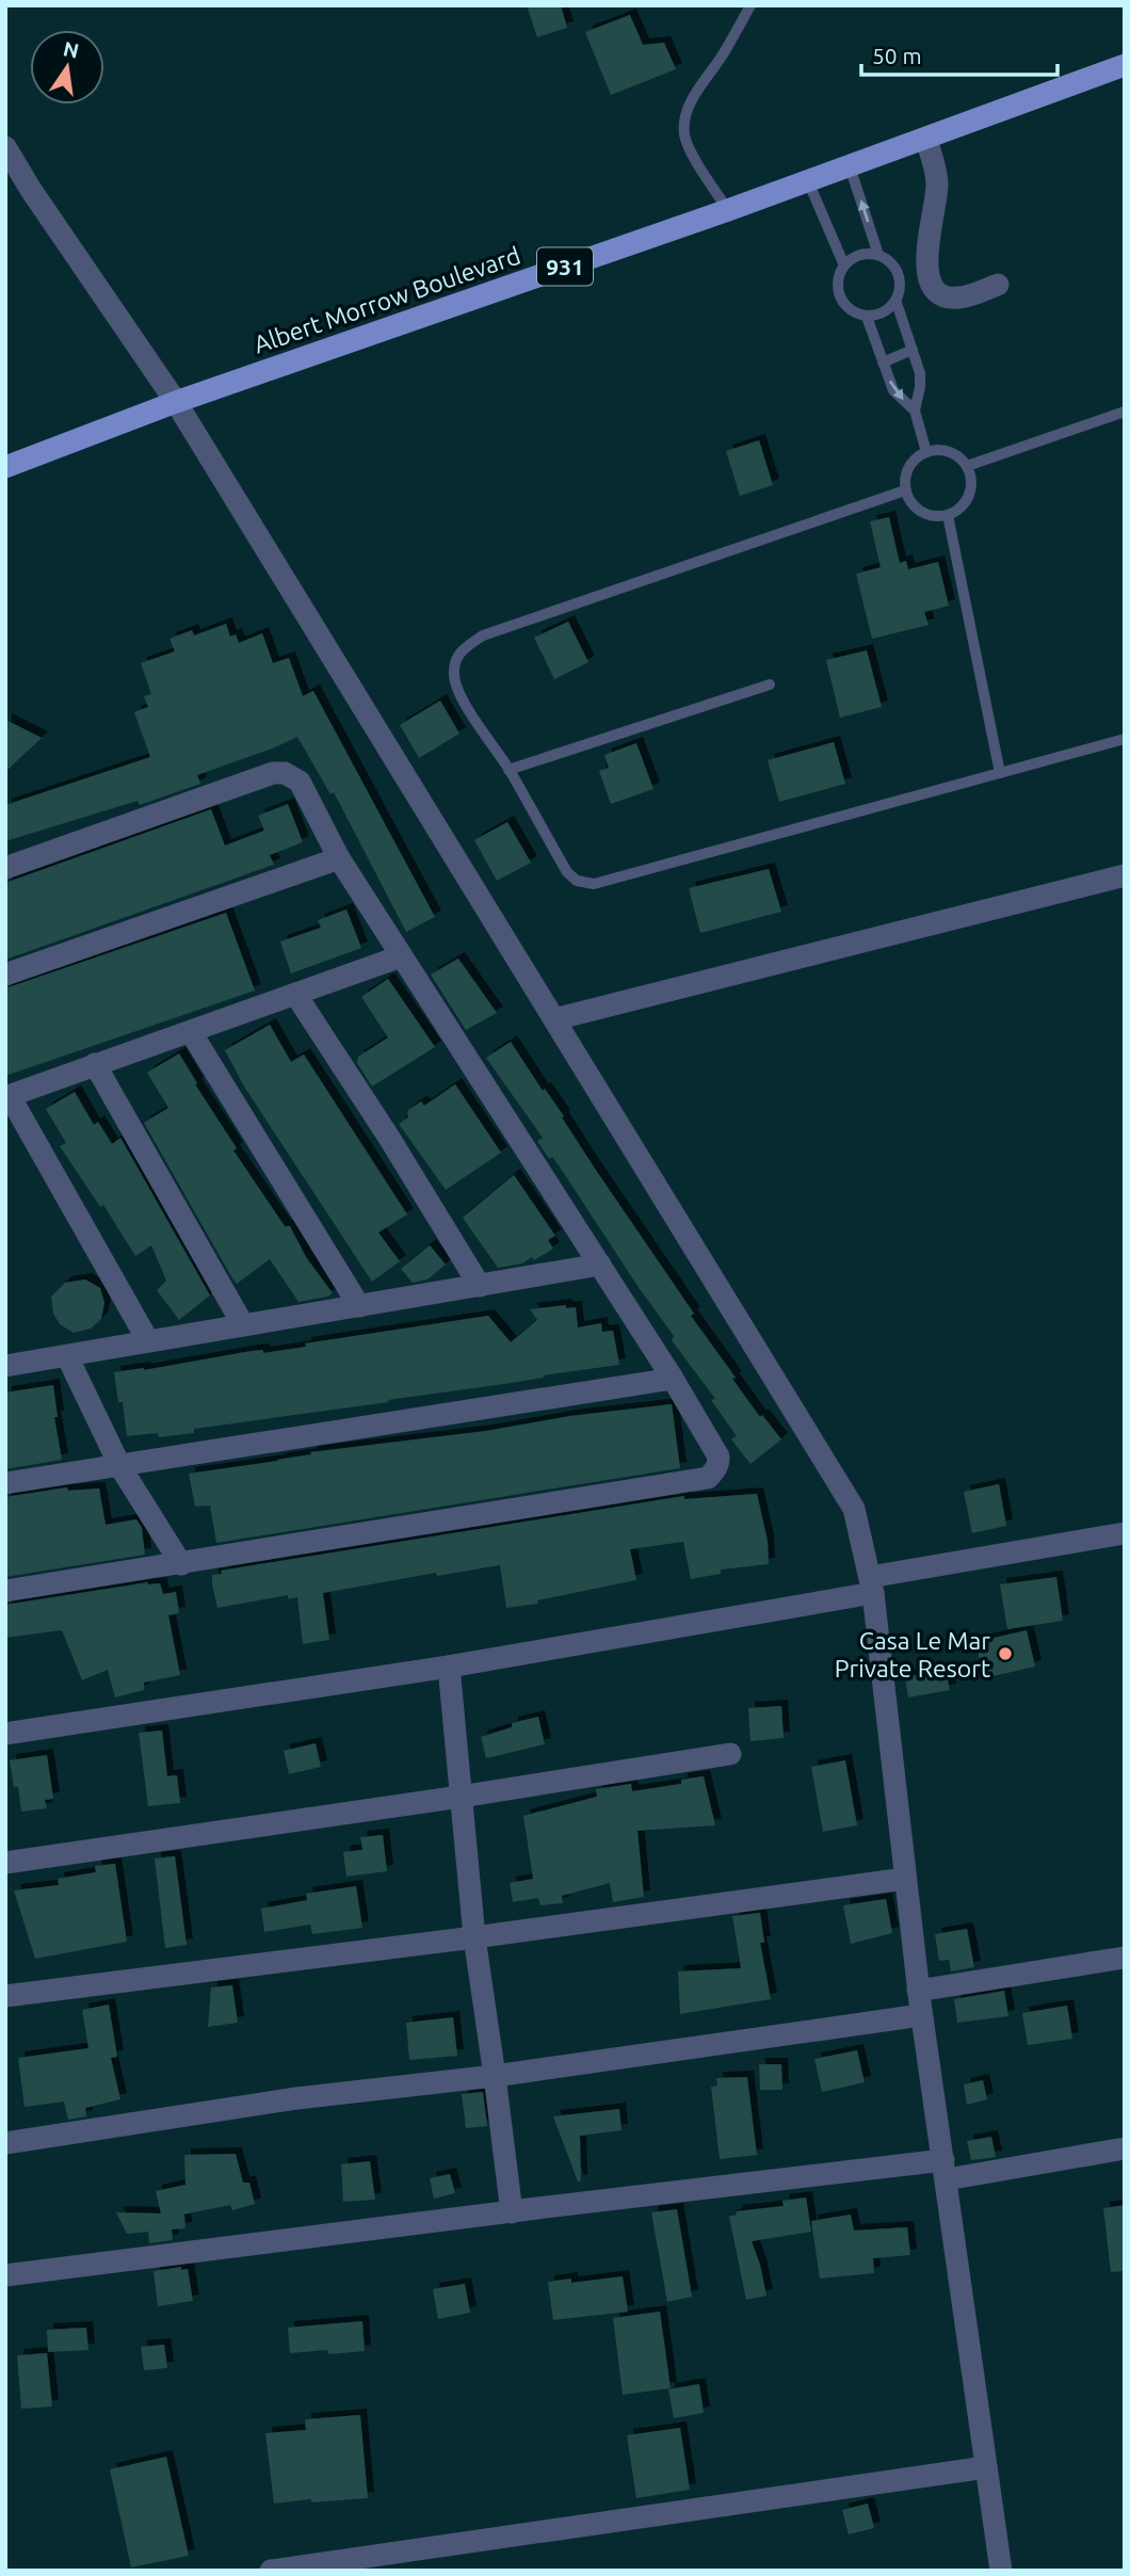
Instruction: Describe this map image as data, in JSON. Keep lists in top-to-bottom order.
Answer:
{
  "streets": {
    "main road": ["931", "Albert Morrow Boulevard"]
  },
  "places": ["Casa Le Mar Private Resort"],
  "scale_bar": "50 m",
  "north": "top"
}
